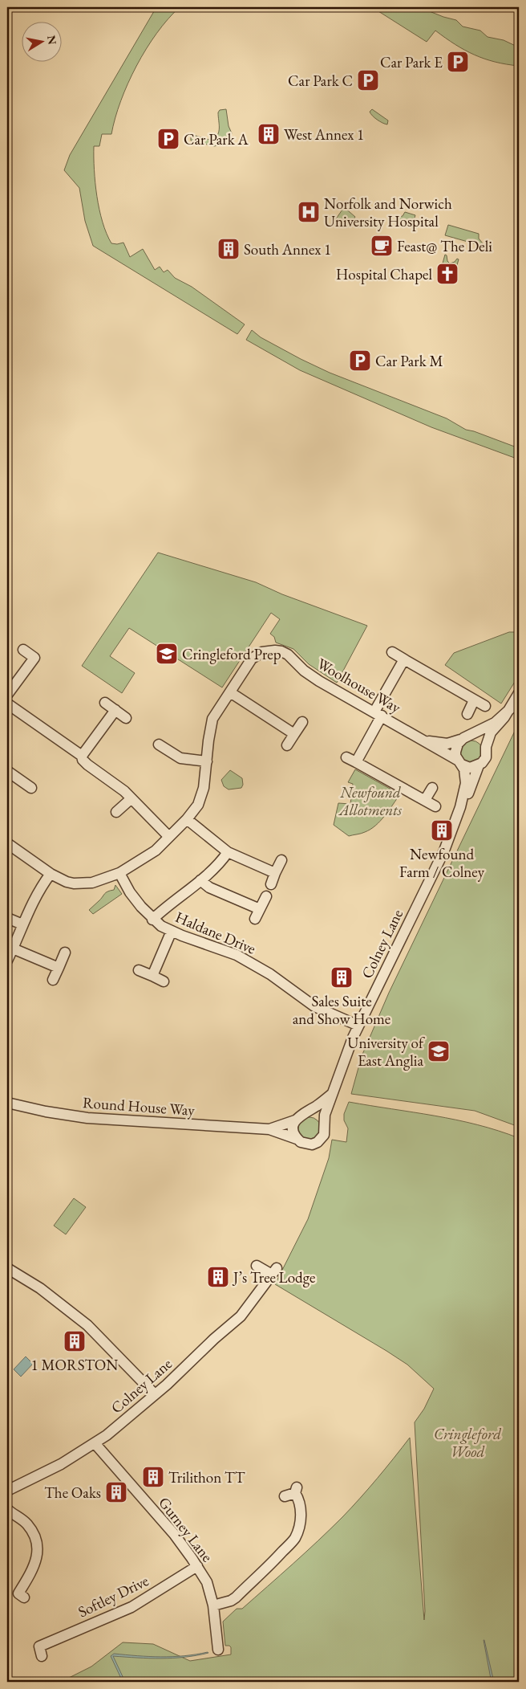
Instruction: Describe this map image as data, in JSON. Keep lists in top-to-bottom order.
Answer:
{
  "streets": {
    "street": [
      "Woolhouse Way",
      "Haldane Drive",
      "Colney Lane",
      "Round House Way",
      "Gurney Lane",
      "Softley Drive"
    ]
  },
  "crossings": [
    ["Woolhouse Way", "Haldane Drive"],
    ["Woolhouse Way", "Colney Lane"],
    ["Haldane Drive", "Colney Lane"],
    ["Colney Lane", "Round House Way"],
    ["Colney Lane", "Gurney Lane"],
    ["Gurney Lane", "Softley Drive"]
  ],
  "parks": ["Newfound Allotments", "Cringleford Wood"],
  "places": {
    "parking": [
      "Car Park E",
      "Car Park C",
      "Car Park A",
      "Car Park M"
    ],
    "building": [
      "West Annex 1",
      "South Annex 1",
      "Newfound Farm / Colney",
      "Sales Suite and Show Home",
      "J’s Tree Lodge",
      "1 MORSTON",
      "Trilithon TT",
      "The Oaks"
    ],
    "hospital": ["Norfolk and Norwich University Hospital"],
    "cafe": ["Feast@ The Deli"],
    "church": ["Hospital Chapel"],
    "school or university": ["Cringleford Prep", "University of East Anglia"]
  },
  "north": "right"
}
